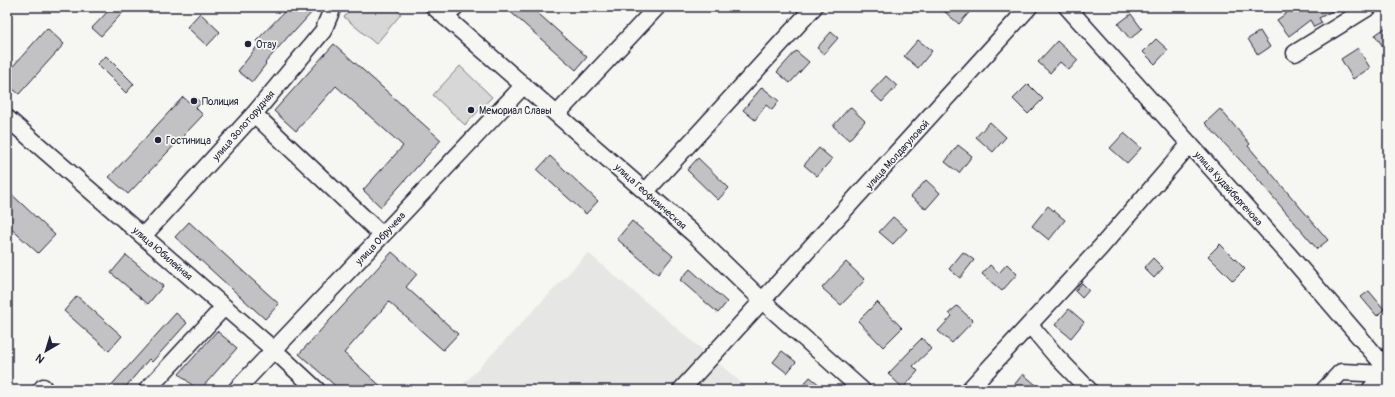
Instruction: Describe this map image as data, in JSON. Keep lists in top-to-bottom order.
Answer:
{
  "streets": {
    "street": [
      "улица Золоторудная",
      "улица Молдагуловой",
      "улица Кудайбергенова",
      "улица Геофизическая",
      "улица Обручева",
      "улица Юбилейная"
    ]
  },
  "crossings": [
    ["улица Золоторудная", "улица Юбилейная"],
    ["улица Молдагуловой", "улица Геофизическая"],
    ["улица Геофизическая", "улица Обручева"],
    ["улица Обручева", "улица Юбилейная"]
  ],
  "places": [
    "Отау",
    "Полиция",
    "Мемориал Славы",
    "Гостиница"
  ],
  "north": "bottom left"
}
